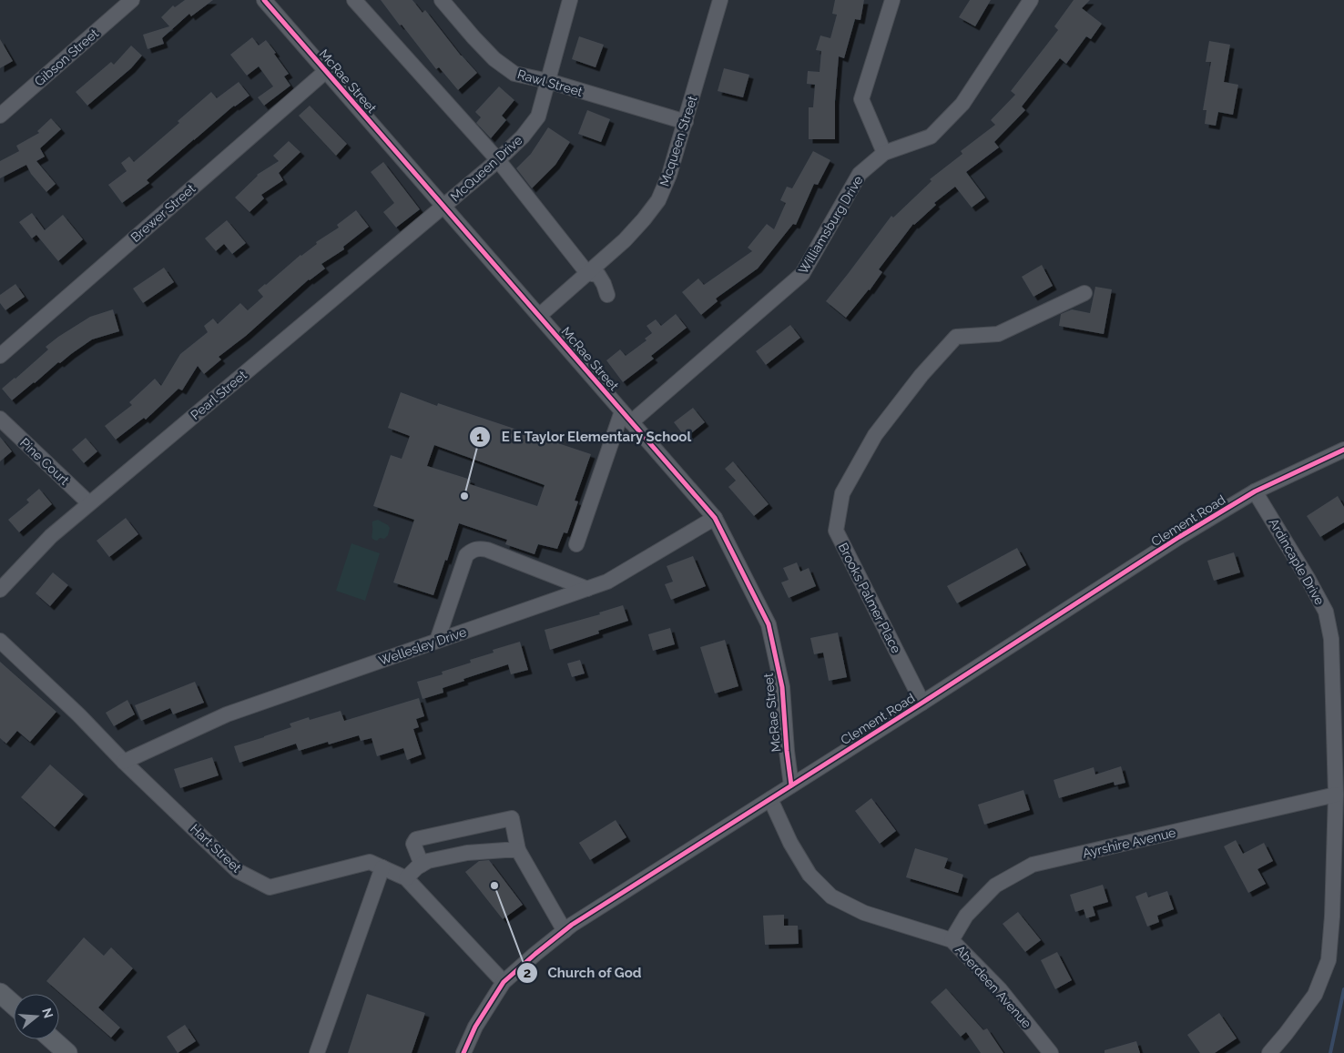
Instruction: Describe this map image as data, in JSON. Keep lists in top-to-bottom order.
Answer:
{
  "streets": {
    "street": [
      "Gibson Street",
      "McRae Street",
      "Rawl Street",
      "Mcqueen Street",
      "McQueen Drive",
      "Brewer Street",
      "Williamsburg Drive",
      "Pearl Street",
      "Pine Court",
      "Clement Road",
      "Ardincaple Drive",
      "Brooks Palmer Place",
      "Wellesley Drive",
      "Ayrshire Avenue",
      "Hart Street",
      "Aberdeen Avenue"
    ]
  },
  "crossings": [
    ["McRae Street", "Mcqueen Street"],
    ["McRae Street", "McQueen Drive"],
    ["McRae Street", "Brewer Street"],
    ["McRae Street", "Williamsburg Drive"],
    ["McRae Street", "Pearl Street"],
    ["McRae Street", "Clement Road"],
    ["McRae Street", "Wellesley Drive"],
    ["Rawl Street", "Mcqueen Street"],
    ["Rawl Street", "McQueen Drive"],
    ["McQueen Drive", "Pearl Street"],
    ["Pearl Street", "Pine Court"],
    ["Clement Road", "Ardincaple Drive"],
    ["Clement Road", "Brooks Palmer Place"],
    ["Clement Road", "Hart Street"],
    ["Clement Road", "Aberdeen Avenue"],
    ["Ardincaple Drive", "Ayrshire Avenue"],
    ["Wellesley Drive", "Hart Street"],
    ["Ayrshire Avenue", "Aberdeen Avenue"]
  ],
  "places": ["E E Taylor Elementary School", "Church of God"],
  "north": "right"
}
